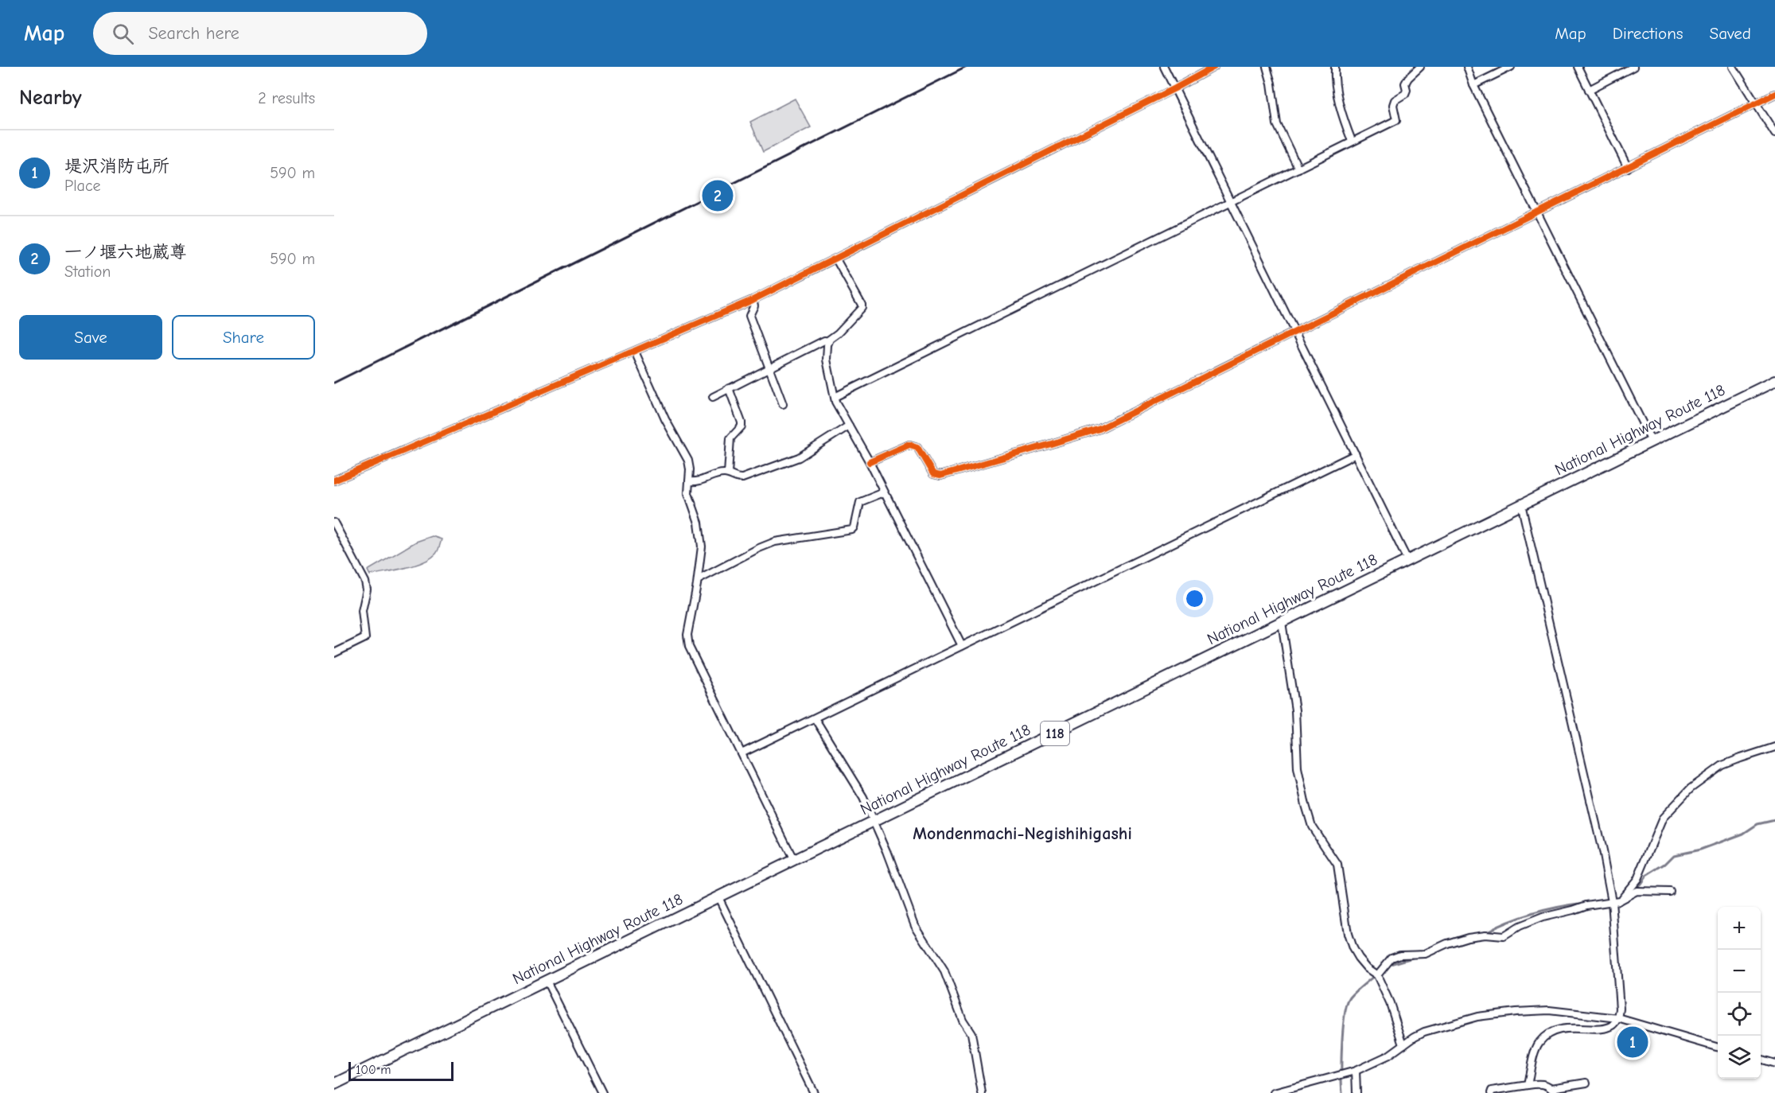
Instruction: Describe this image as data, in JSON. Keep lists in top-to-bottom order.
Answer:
{
  "streets": {
    "highway": ["National Highway Route 118", "118"]
  },
  "districts": ["Mondenmachi-Negishihigashi"],
  "scale_bar": "100 m",
  "page": {
    "header": "Map",
    "search": "Search here",
    "nav": ["Map", "Directions", "Saved"],
    "heading": ["Nearby", "2 results"],
    "list": [
      {
        "mark": "1",
        "name": "堤沢消防屯所",
        "note": "Place",
        "value": "590 m"
      },
      {
        "mark": "2",
        "name": "一ノ堰六地蔵尊",
        "note": "Station",
        "value": "590 m"
      }
    ],
    "pins": ["2", "1"],
    "buttons": ["Save", "Share"],
    "map_buttons": ["+", "−"],
    "scale": "100 m"
  }
}
